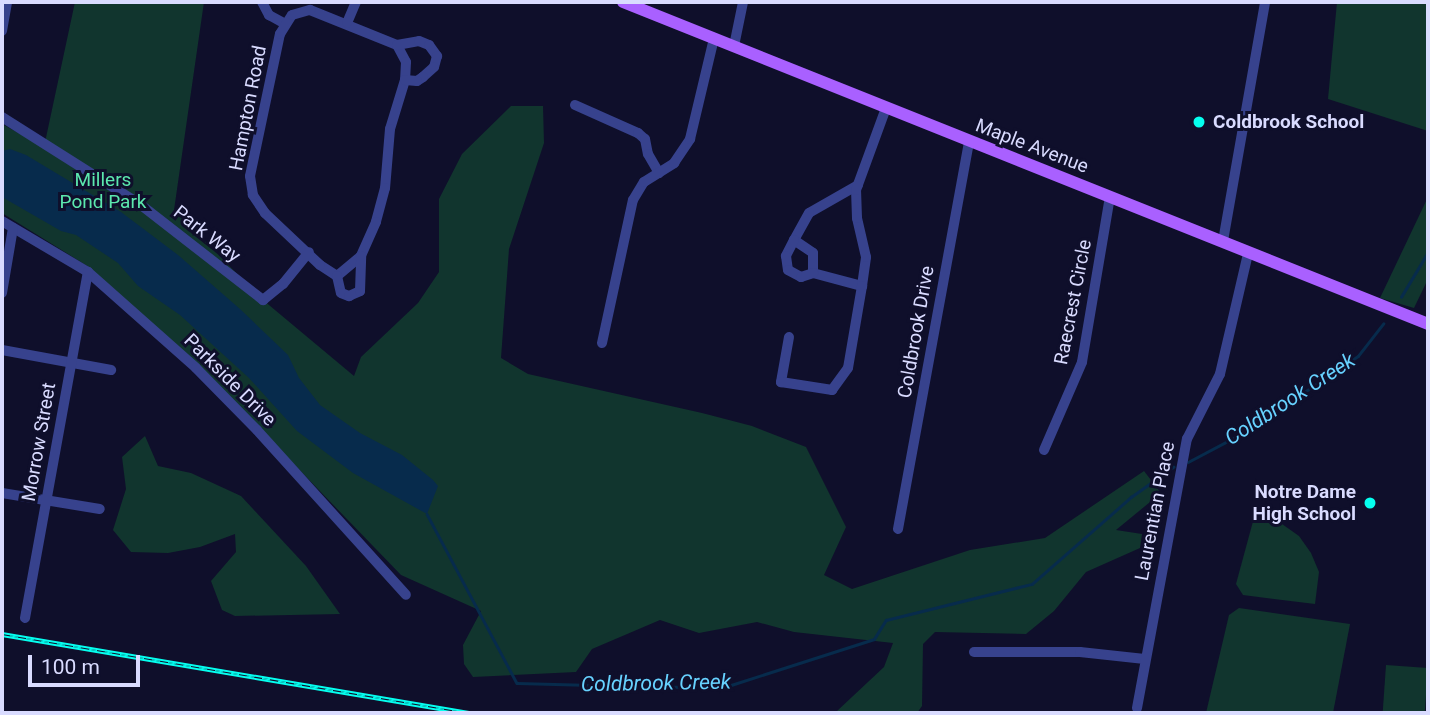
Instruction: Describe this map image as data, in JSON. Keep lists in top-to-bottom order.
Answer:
{
  "streets": {
    "main road": ["Maple Avenue"],
    "street": [
      "Hampton Road",
      "Park Way",
      "Raecrest Circle",
      "Coldbrook Drive",
      "Parkside Drive",
      "Morrow Street",
      "Laurentian Place"
    ]
  },
  "crossings": [
    ["Hampton Road", "Park Way"],
    ["Maple Avenue", "Raecrest Circle"],
    ["Maple Avenue", "Coldbrook Drive"],
    ["Maple Avenue", "Laurentian Place"],
    ["Parkside Drive", "Morrow Street"]
  ],
  "water": ["Coldbrook Creek"],
  "parks": ["Millers Pond Park"],
  "places": ["Coldbrook School", "Notre Dame High School"],
  "scale_bar": "100 m"
}
